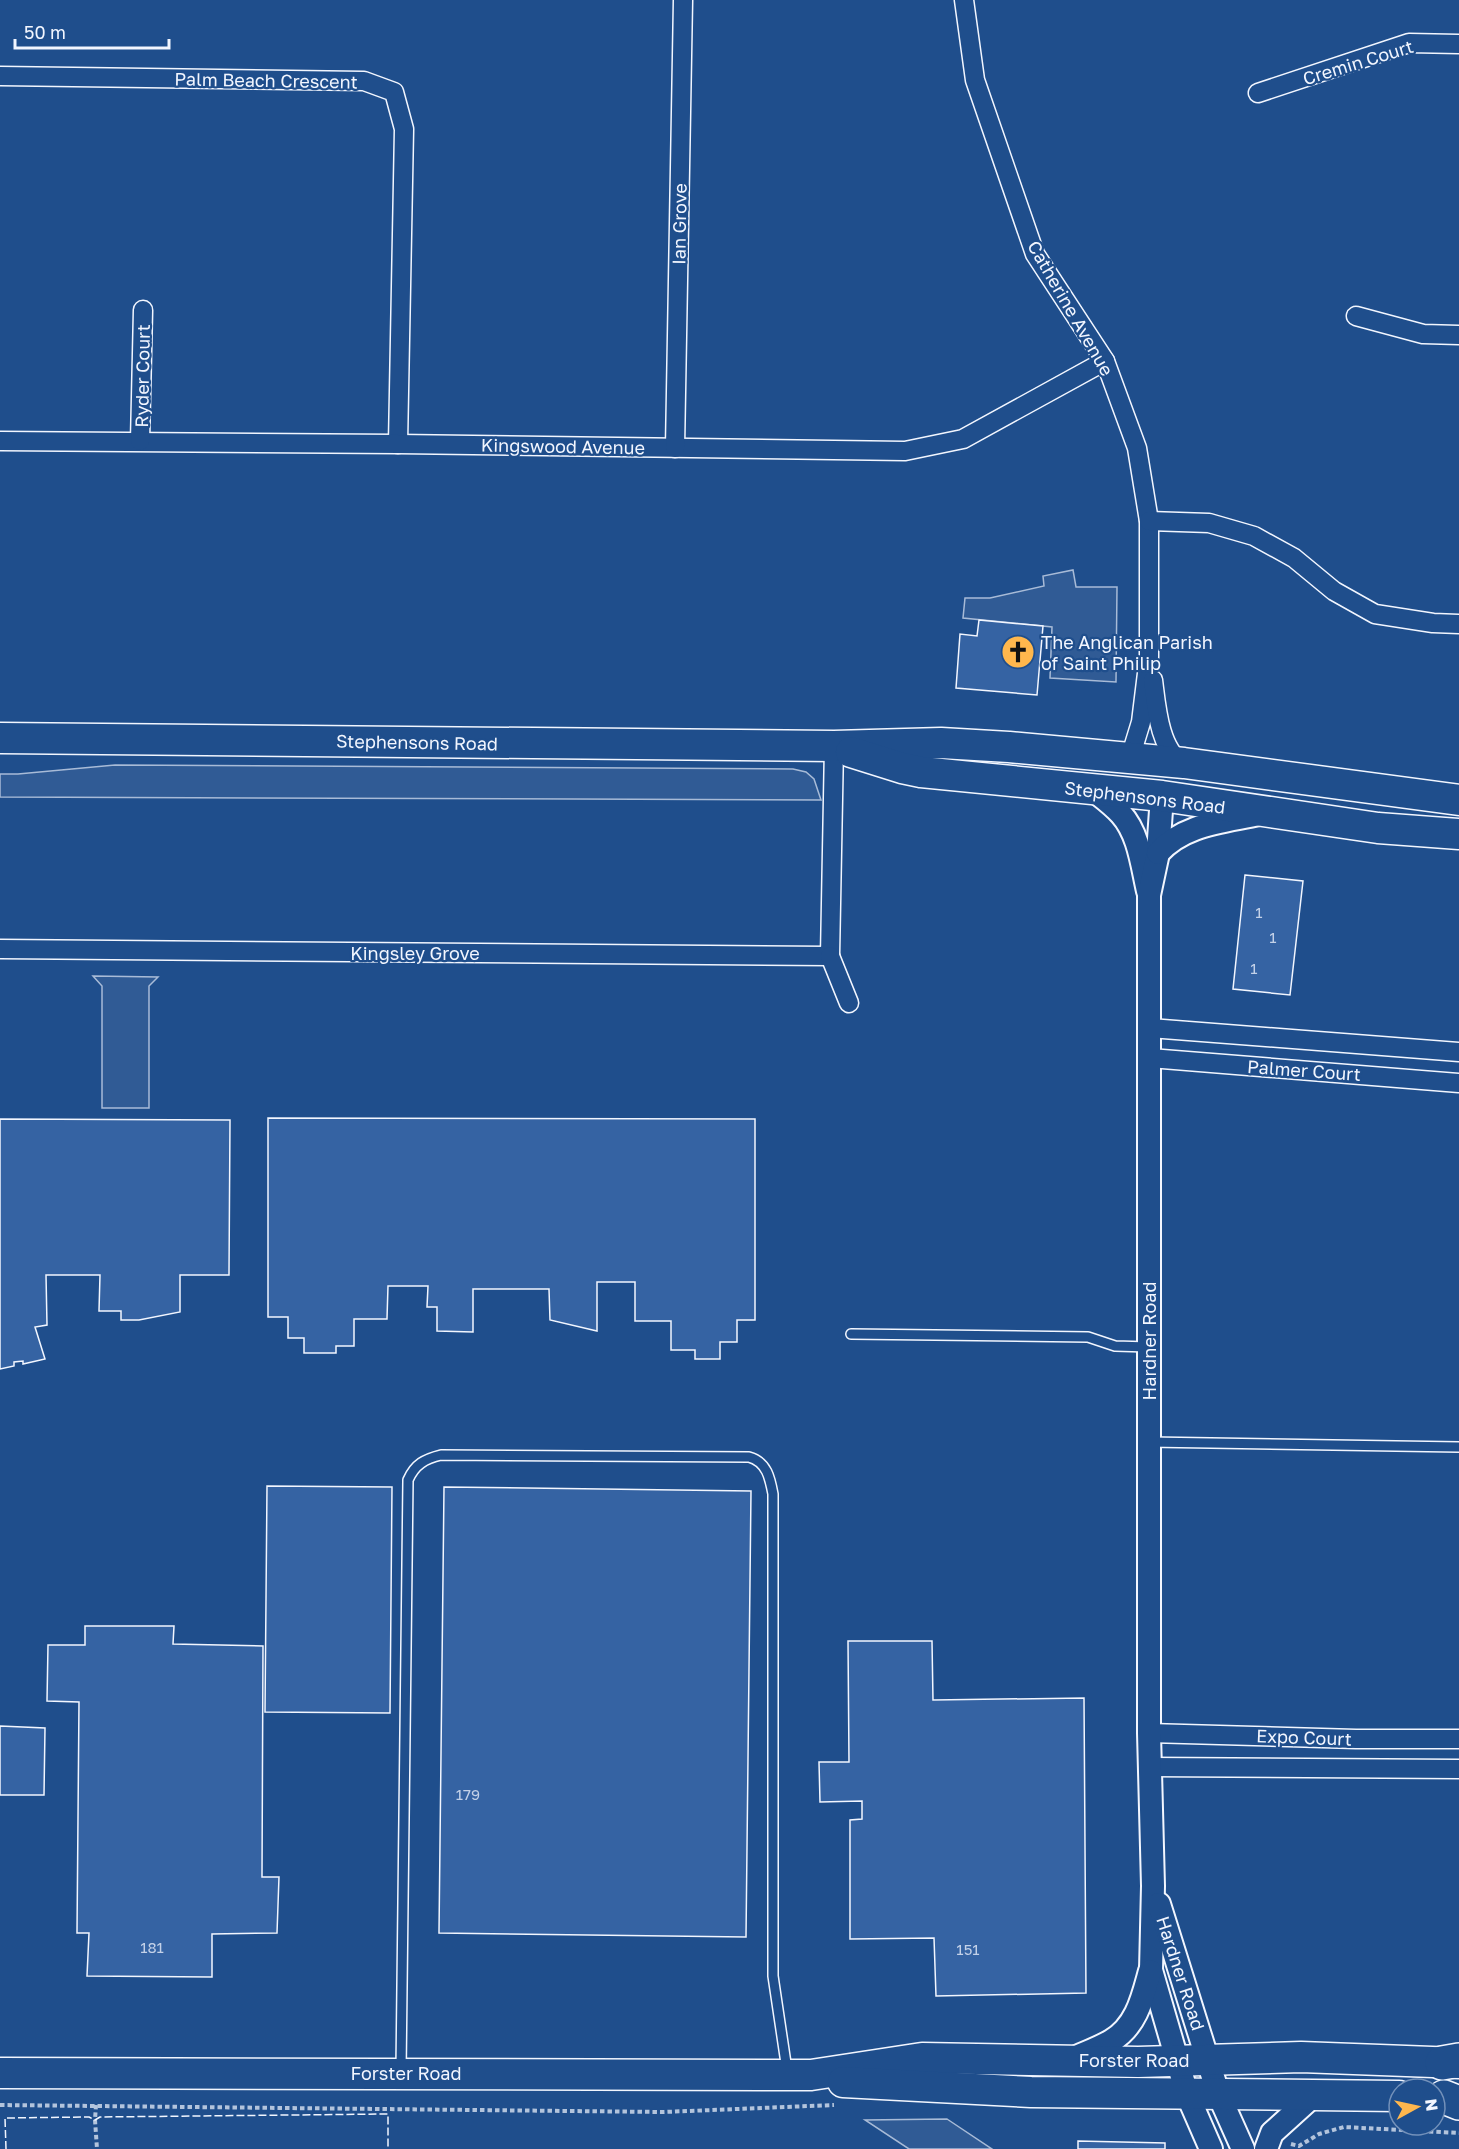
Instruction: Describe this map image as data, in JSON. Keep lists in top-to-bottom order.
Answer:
{
  "streets": {
    "main road": ["Stephensons Road", "Forster Road"],
    "street": [
      "Cremin Court",
      "Palm Beach Crescent",
      "Ian Grove",
      "Catherine Avenue",
      "Ryder Court",
      "Kingswood Avenue",
      "Kingsley Grove",
      "Palmer Court",
      "Hardner Road",
      "Expo Court"
    ]
  },
  "crossings": [
    ["Palm Beach Crescent", "Kingswood Avenue"],
    ["Ian Grove", "Kingswood Avenue"],
    ["Catherine Avenue", "Kingswood Avenue"],
    ["Catherine Avenue", "Stephensons Road"],
    ["Ryder Court", "Kingswood Avenue"],
    ["Stephensons Road", "Hardner Road"],
    ["Palmer Court", "Hardner Road"],
    ["Hardner Road", "Expo Court"],
    ["Hardner Road", "Forster Road"]
  ],
  "places": {
    "church": ["The Anglican Parish of Saint Philip"]
  },
  "house_numbers": [
    "1",
    "1",
    "1",
    "179",
    "181",
    "151"
  ],
  "scale_bar": "50 m",
  "north": "right"
}
